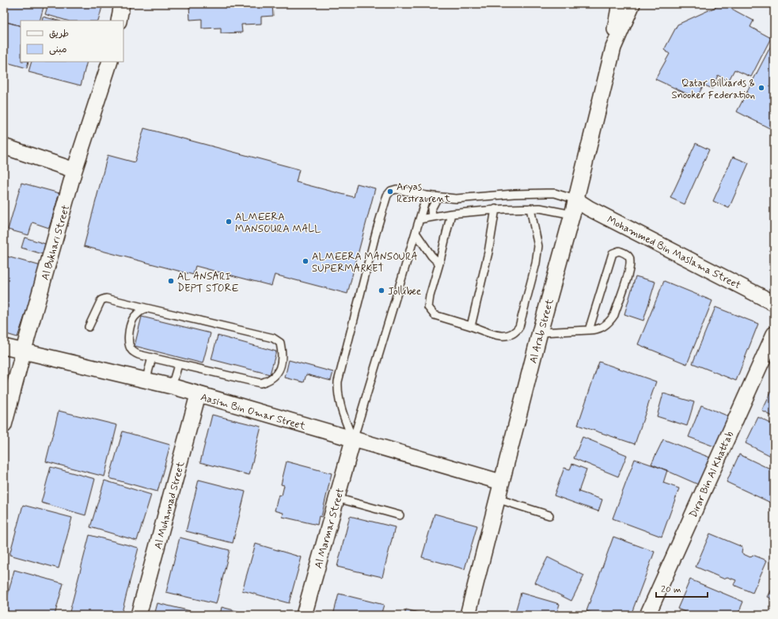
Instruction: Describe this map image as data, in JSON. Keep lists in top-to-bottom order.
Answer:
{
  "streets": {
    "street": [
      "Al Bukhari Street",
      "Mohammed Bin Maslama Street",
      "Al Arab Street",
      "Aasim Bin Omar Street",
      "Dirar Bin Al Khattab",
      "Al Muhannad Street",
      "Al Marmar Street"
    ]
  },
  "crossings": [
    ["Al Bukhari Street", "Aasim Bin Omar Street"],
    ["Mohammed Bin Maslama Street", "Al Arab Street"],
    ["Al Arab Street", "Aasim Bin Omar Street"],
    ["Aasim Bin Omar Street", "Al Muhannad Street"],
    ["Aasim Bin Omar Street", "Al Marmar Street"]
  ],
  "places": [
    "Qatar Billiards & Snooker Federation",
    "Aryas Restraurent",
    "ALMEERA MANSOURA MALL",
    "ALMEERA MANSOURA SUPERMARKET",
    "AL ANSARI DEPT STORE",
    "Jollibee"
  ],
  "legend": ["طريق", "مبنى"],
  "scale_bar": "20 m"
}
